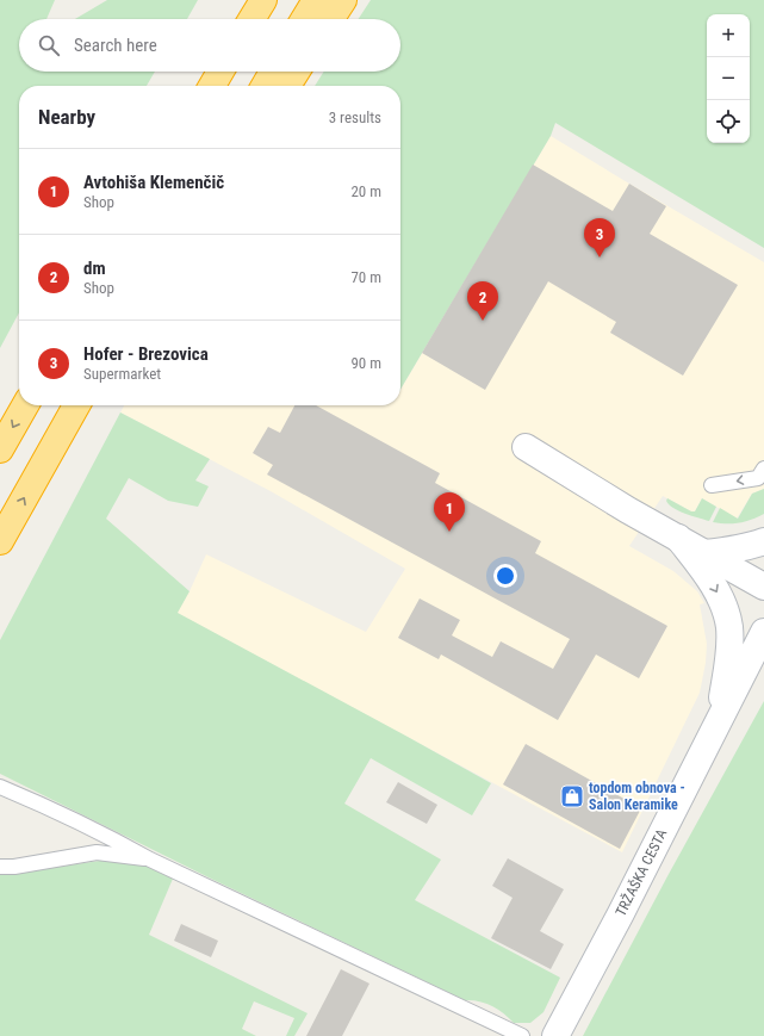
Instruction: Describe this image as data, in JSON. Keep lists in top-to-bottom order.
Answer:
{
  "streets": {
    "main road": ["TRŽAŠKA CESTA"]
  },
  "places": {
    "shop": ["topdom obnova - Salon Keramike"]
  },
  "page": {
    "map_buttons": ["+", "−"],
    "search": "Search here",
    "heading": ["Nearby", "3 results"],
    "list": [
      {
        "mark": "1",
        "name": "Avtohiša Klemenčič",
        "note": "Shop",
        "value": "20 m"
      },
      {
        "mark": "2",
        "name": "dm",
        "note": "Shop",
        "value": "70 m"
      },
      {
        "mark": "3",
        "name": "Hofer - Brezovica",
        "note": "Supermarket",
        "value": "90 m"
      }
    ],
    "pins": ["3", "2", "1"]
  }
}
